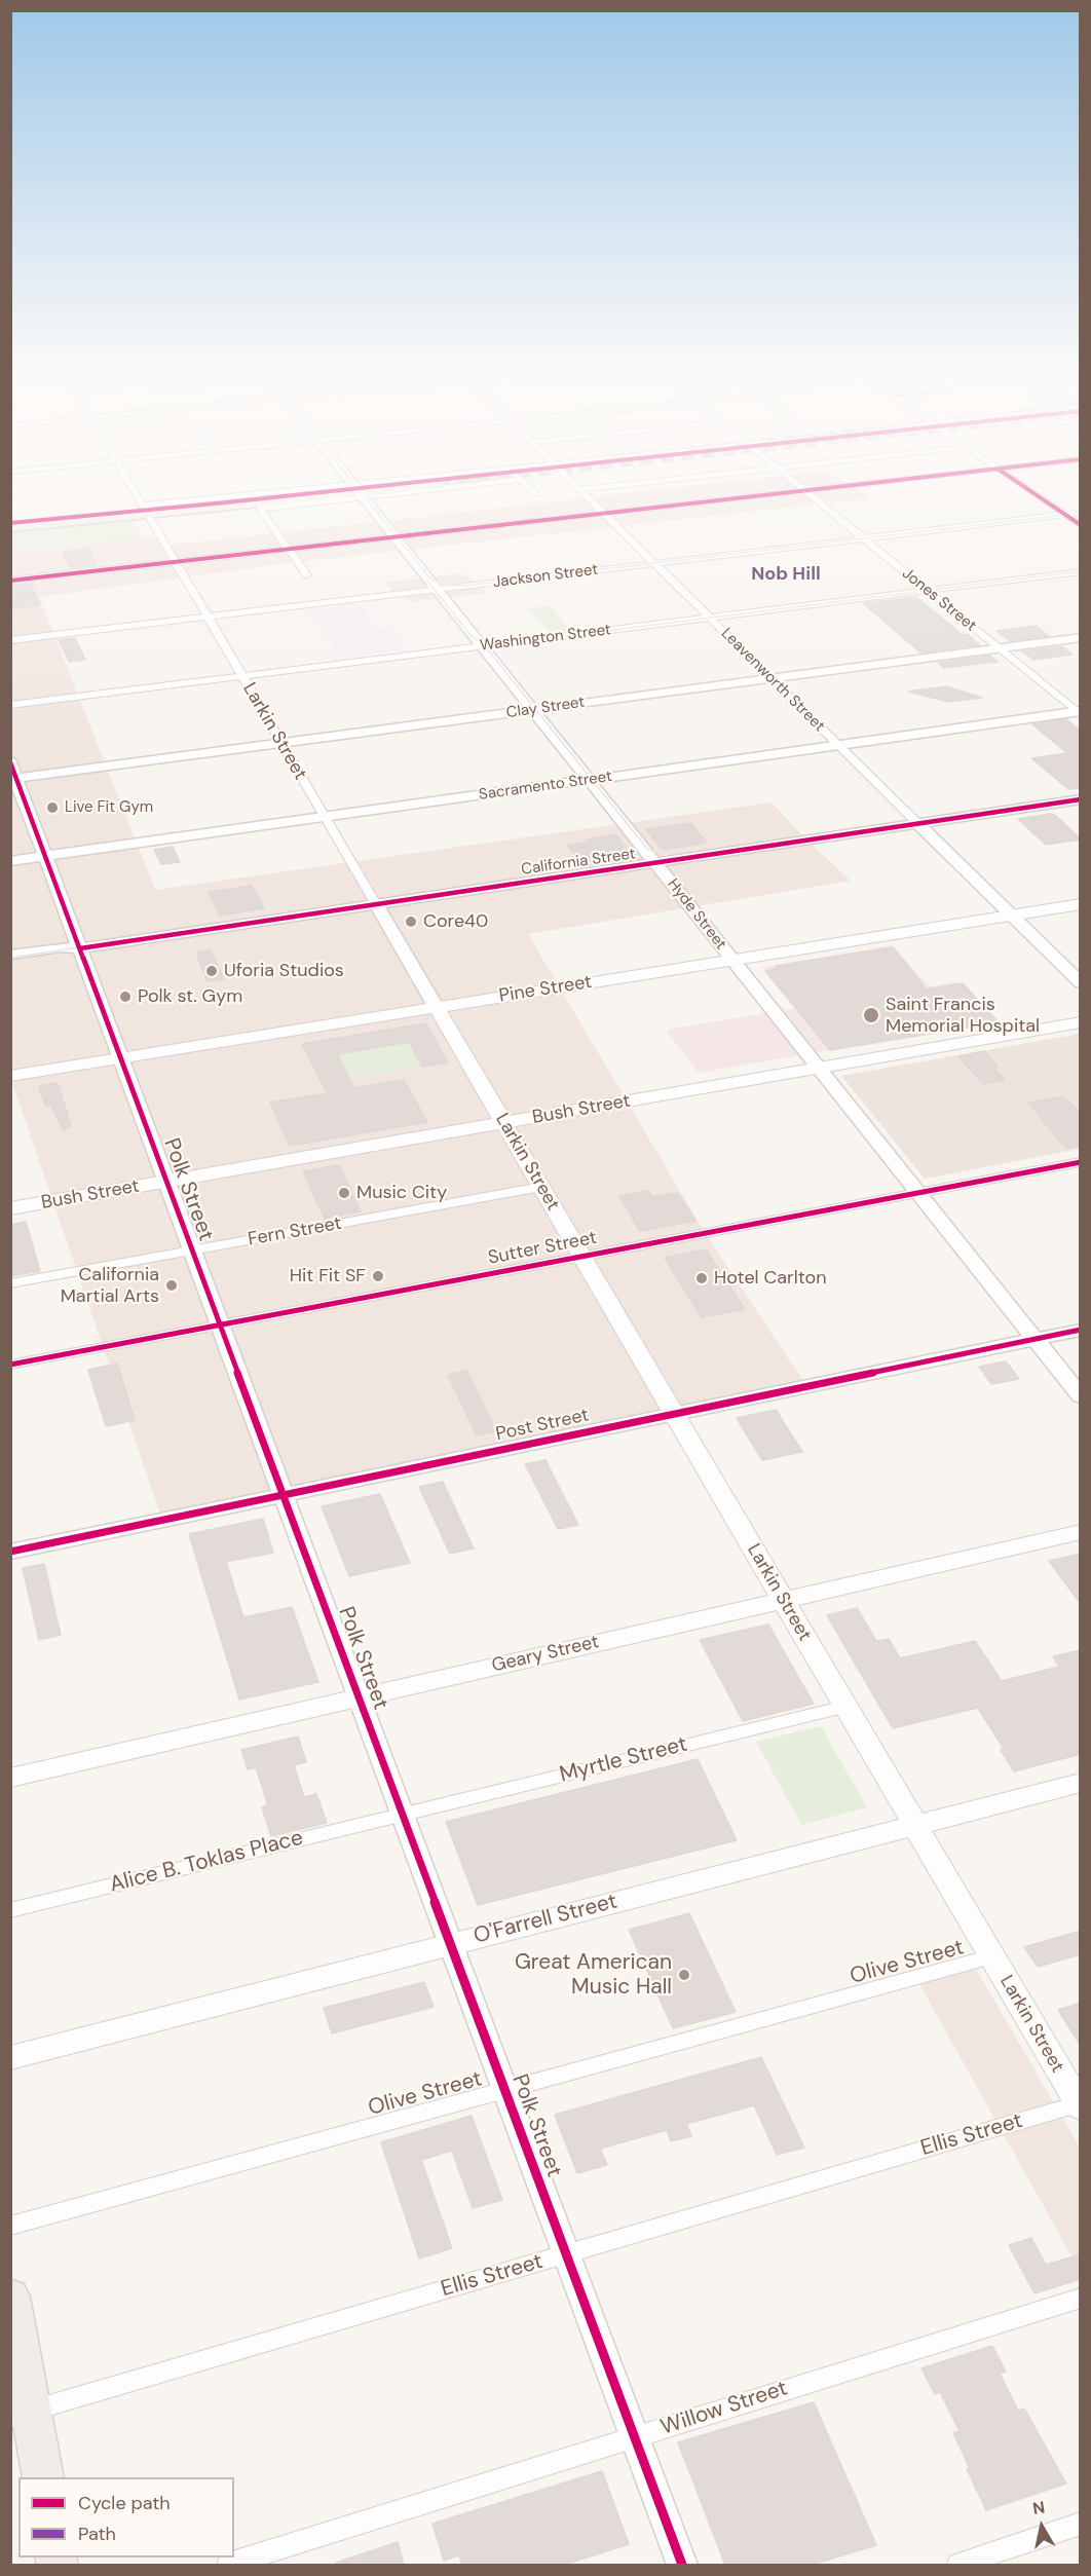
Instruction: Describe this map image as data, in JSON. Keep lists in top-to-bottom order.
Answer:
{
  "streets": {
    "main road": [
      "Larkin Street",
      "Pine Street",
      "Bush Street",
      "Geary Street",
      "O'Farrell Street"
    ],
    "street": [
      "Jackson Street",
      "Jones Street",
      "Washington Street",
      "Leavenworth Street",
      "Clay Street",
      "Sacramento Street",
      "California Street",
      "Hyde Street",
      "Polk Street",
      "Fern Street",
      "Sutter Street",
      "Post Street",
      "Myrtle Street",
      "Alice B. Toklas Place",
      "Olive Street",
      "Ellis Street",
      "Willow Street"
    ]
  },
  "crossings": [
    ["Jackson Street", "Jones Street"],
    ["Jackson Street", "Leavenworth Street"],
    ["Jackson Street", "Larkin Street"],
    ["Jackson Street", "Hyde Street"],
    ["Jones Street", "Washington Street"],
    ["Jones Street", "Clay Street"],
    ["Jones Street", "Sacramento Street"],
    ["Washington Street", "Leavenworth Street"],
    ["Washington Street", "Larkin Street"],
    ["Washington Street", "Hyde Street"],
    ["Leavenworth Street", "Clay Street"],
    ["Leavenworth Street", "Sacramento Street"],
    ["Leavenworth Street", "California Street"],
    ["Leavenworth Street", "Pine Street"],
    ["Clay Street", "Larkin Street"],
    ["Clay Street", "Hyde Street"],
    ["Clay Street", "Polk Street"],
    ["Larkin Street", "Sacramento Street"],
    ["Larkin Street", "California Street"],
    ["Larkin Street", "Pine Street"],
    ["Larkin Street", "Bush Street"],
    ["Larkin Street", "Fern Street"],
    ["Larkin Street", "Sutter Street"],
    ["Larkin Street", "Post Street"],
    ["Larkin Street", "Geary Street"],
    ["Larkin Street", "Myrtle Street"],
    ["Larkin Street", "O'Farrell Street"],
    ["Larkin Street", "Olive Street"],
    ["Larkin Street", "Ellis Street"],
    ["Sacramento Street", "Hyde Street"],
    ["Sacramento Street", "Polk Street"],
    ["California Street", "Hyde Street"],
    ["California Street", "Polk Street"],
    ["Hyde Street", "Pine Street"],
    ["Hyde Street", "Bush Street"],
    ["Hyde Street", "Sutter Street"],
    ["Hyde Street", "Post Street"],
    ["Pine Street", "Polk Street"],
    ["Bush Street", "Polk Street"],
    ["Polk Street", "Fern Street"],
    ["Polk Street", "Sutter Street"],
    ["Polk Street", "Post Street"],
    ["Polk Street", "Geary Street"],
    ["Polk Street", "Myrtle Street"],
    ["Polk Street", "Alice B. Toklas Place"],
    ["Polk Street", "O'Farrell Street"],
    ["Polk Street", "Olive Street"],
    ["Polk Street", "Ellis Street"],
    ["Polk Street", "Willow Street"],
    ["Myrtle Street", "Alice B. Toklas Place"]
  ],
  "districts": ["Nob Hill"],
  "places": [
    "Live Fit Gym",
    "Core40",
    "Uforia Studios",
    "Polk st. Gym",
    "Saint Francis Memorial Hospital",
    "Music City",
    "Hit Fit SF",
    "Hotel Carlton",
    "California Martial Arts",
    "Great American Music Hall"
  ],
  "legend": ["Cycle path", "Path"],
  "north": "top"
}
